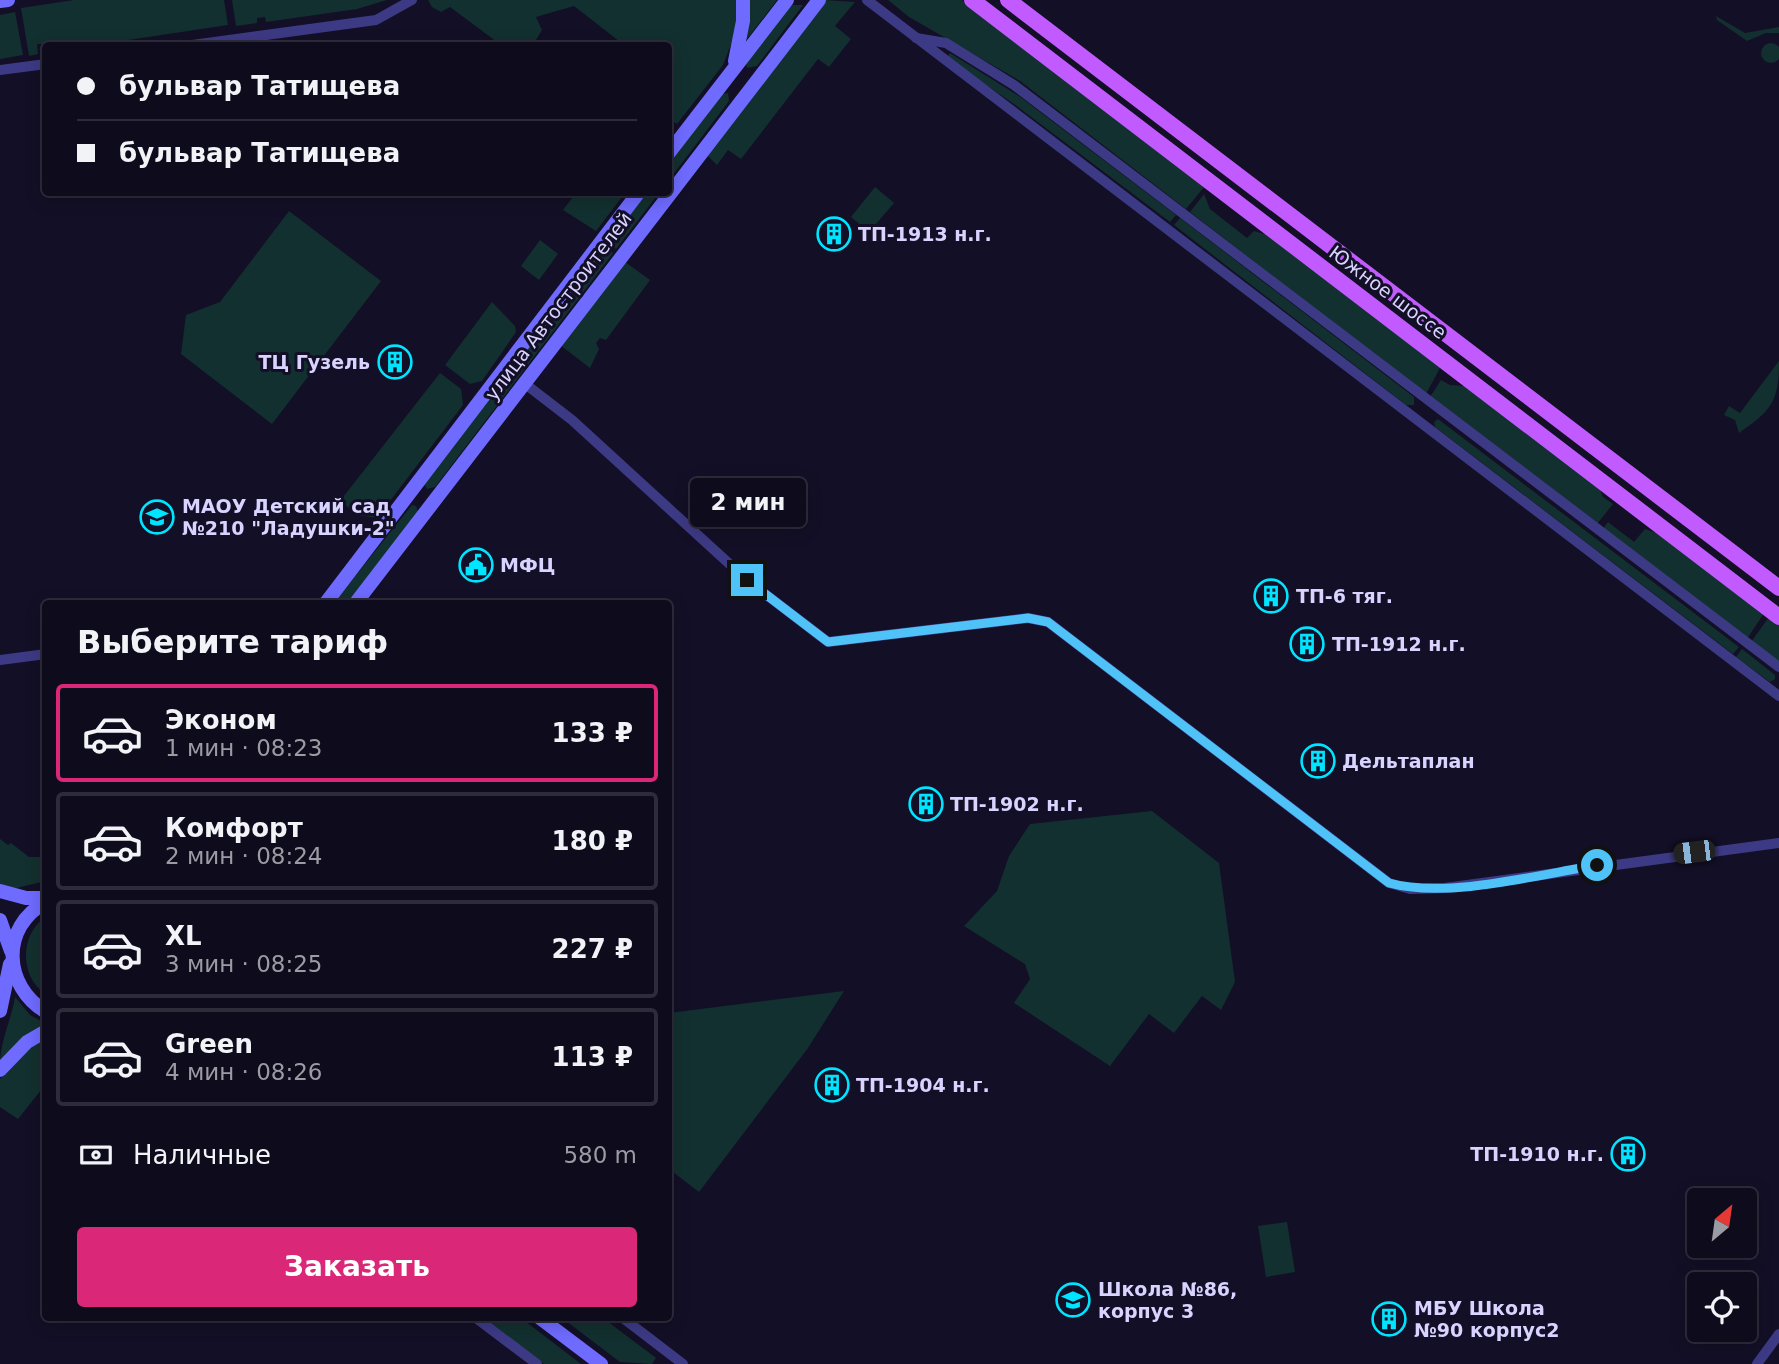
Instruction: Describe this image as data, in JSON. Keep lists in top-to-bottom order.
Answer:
{
  "streets": {
    "main road": ["Южное шоссе", "улица Автостроителей"]
  },
  "places": {
    "building": [
      "ТП-1913 н.г.",
      "ТЦ Гузель",
      "ТП-6 тяг.",
      "ТП-1912 н.г.",
      "Дельтаплан",
      "ТП-1902 н.г.",
      "ТП-1904 н.г.",
      "ТП-1910 н.г.",
      "МБУ Школа №90 корпус2"
    ],
    "school or university": ["МАОУ Детский сад №210 \"Ладушки-2\"", "Школа №86, корпус 3"],
    "public building": ["МФЦ"]
  },
  "north": "top right",
  "page": {
    "banner": ["бульвар Татищева", "бульвар Татищева"],
    "bubble": "2 мин",
    "heading": "Выберите тариф",
    "list": [
      {
        "name": "Эконом",
        "note": "1 мин · 08:23",
        "value": "133 ₽"
      },
      {
        "name": "Комфорт",
        "note": "2 мин · 08:24",
        "value": "180 ₽"
      },
      {
        "name": "XL",
        "note": "3 мин · 08:25",
        "value": "227 ₽"
      },
      {
        "name": "Green",
        "note": "4 мин · 08:26",
        "value": "113 ₽"
      }
    ],
    "pay": ["Наличные", "580 m"],
    "buttons": "Заказать"
  }
}
